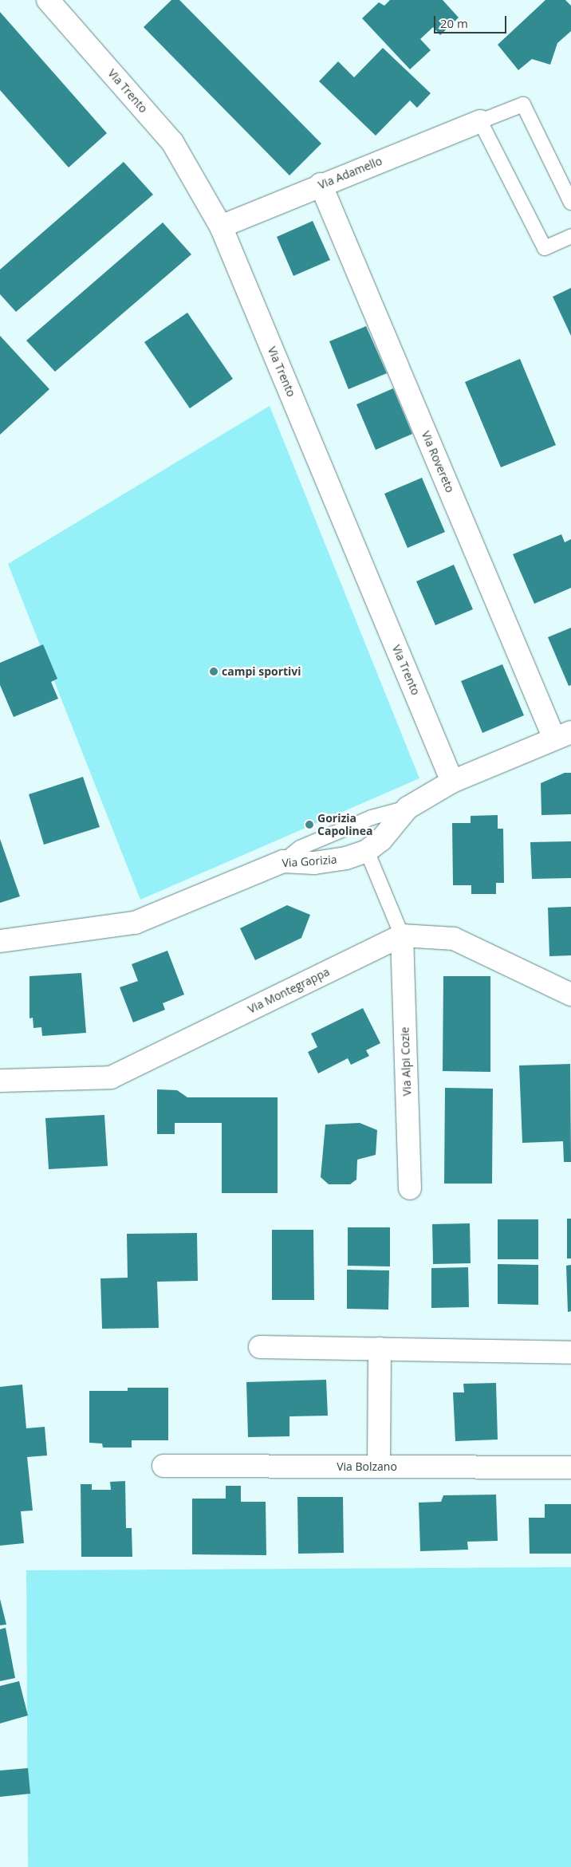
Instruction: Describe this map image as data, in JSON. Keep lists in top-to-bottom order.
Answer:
{
  "streets": {
    "street": [
      "Via Trento",
      "Via Adamello",
      "Via Rovereto",
      "Via Gorizia",
      "Via Montegrappa",
      "Via Alpi Cozie",
      "Via Bolzano"
    ]
  },
  "crossings": [
    ["Via Trento", "Via Adamello"],
    ["Via Trento", "Via Gorizia"],
    ["Via Adamello", "Via Rovereto"],
    ["Via Rovereto", "Via Gorizia"],
    ["Via Montegrappa", "Via Alpi Cozie"]
  ],
  "places": ["campi sportivi", "Gorizia Capolinea"],
  "scale_bar": "20 m"
}
